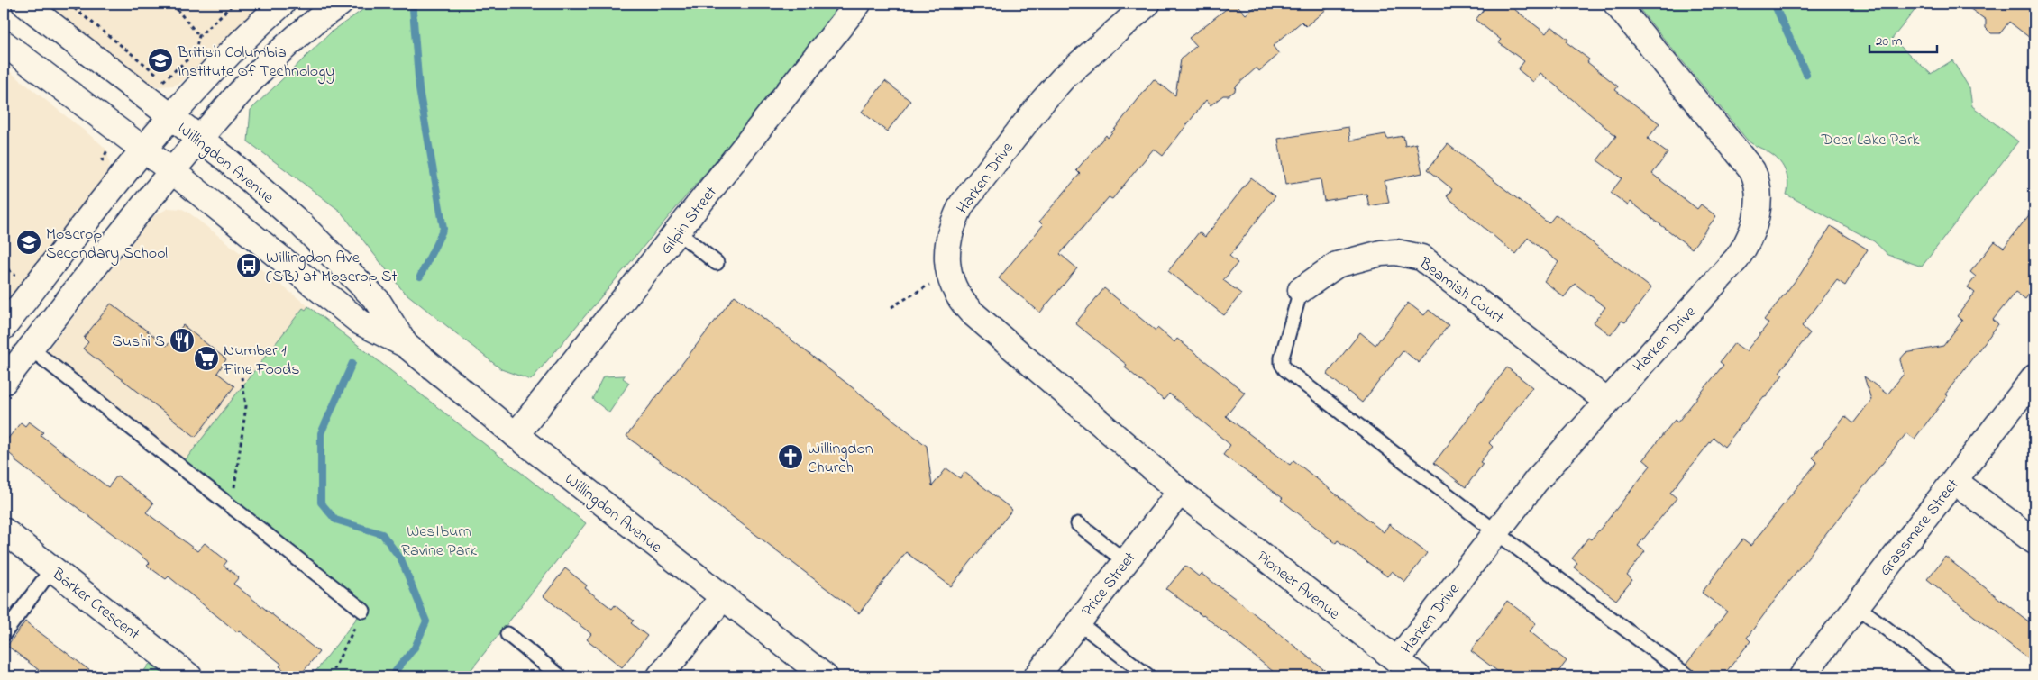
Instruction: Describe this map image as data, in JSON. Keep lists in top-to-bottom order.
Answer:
{
  "streets": {
    "street": [
      "Willingdon Avenue",
      "Harken Drive",
      "Gilpin Street",
      "Beamish Court",
      "Grassmere Street",
      "Price Street",
      "Pioneer Avenue",
      "Barker Crescent"
    ]
  },
  "crossings": [
    ["Willingdon Avenue", "Gilpin Street"],
    ["Harken Drive", "Beamish Court"],
    ["Harken Drive", "Price Street"],
    ["Harken Drive", "Pioneer Avenue"],
    ["Price Street", "Pioneer Avenue"]
  ],
  "parks": ["Deer Lake Park", "Westburn Ravine Park"],
  "places": {
    "school or university": ["British Columbia Institute Of Technology", "Moscrop Secondary School"],
    "bus stop": ["Willingdon Ave (SB) at Moscrop St"],
    "restaurant": ["Sushi S"],
    "supermarket": ["Number 1 Fine Foods"],
    "church": ["Willingdon Church"]
  },
  "scale_bar": "20 m"
}
